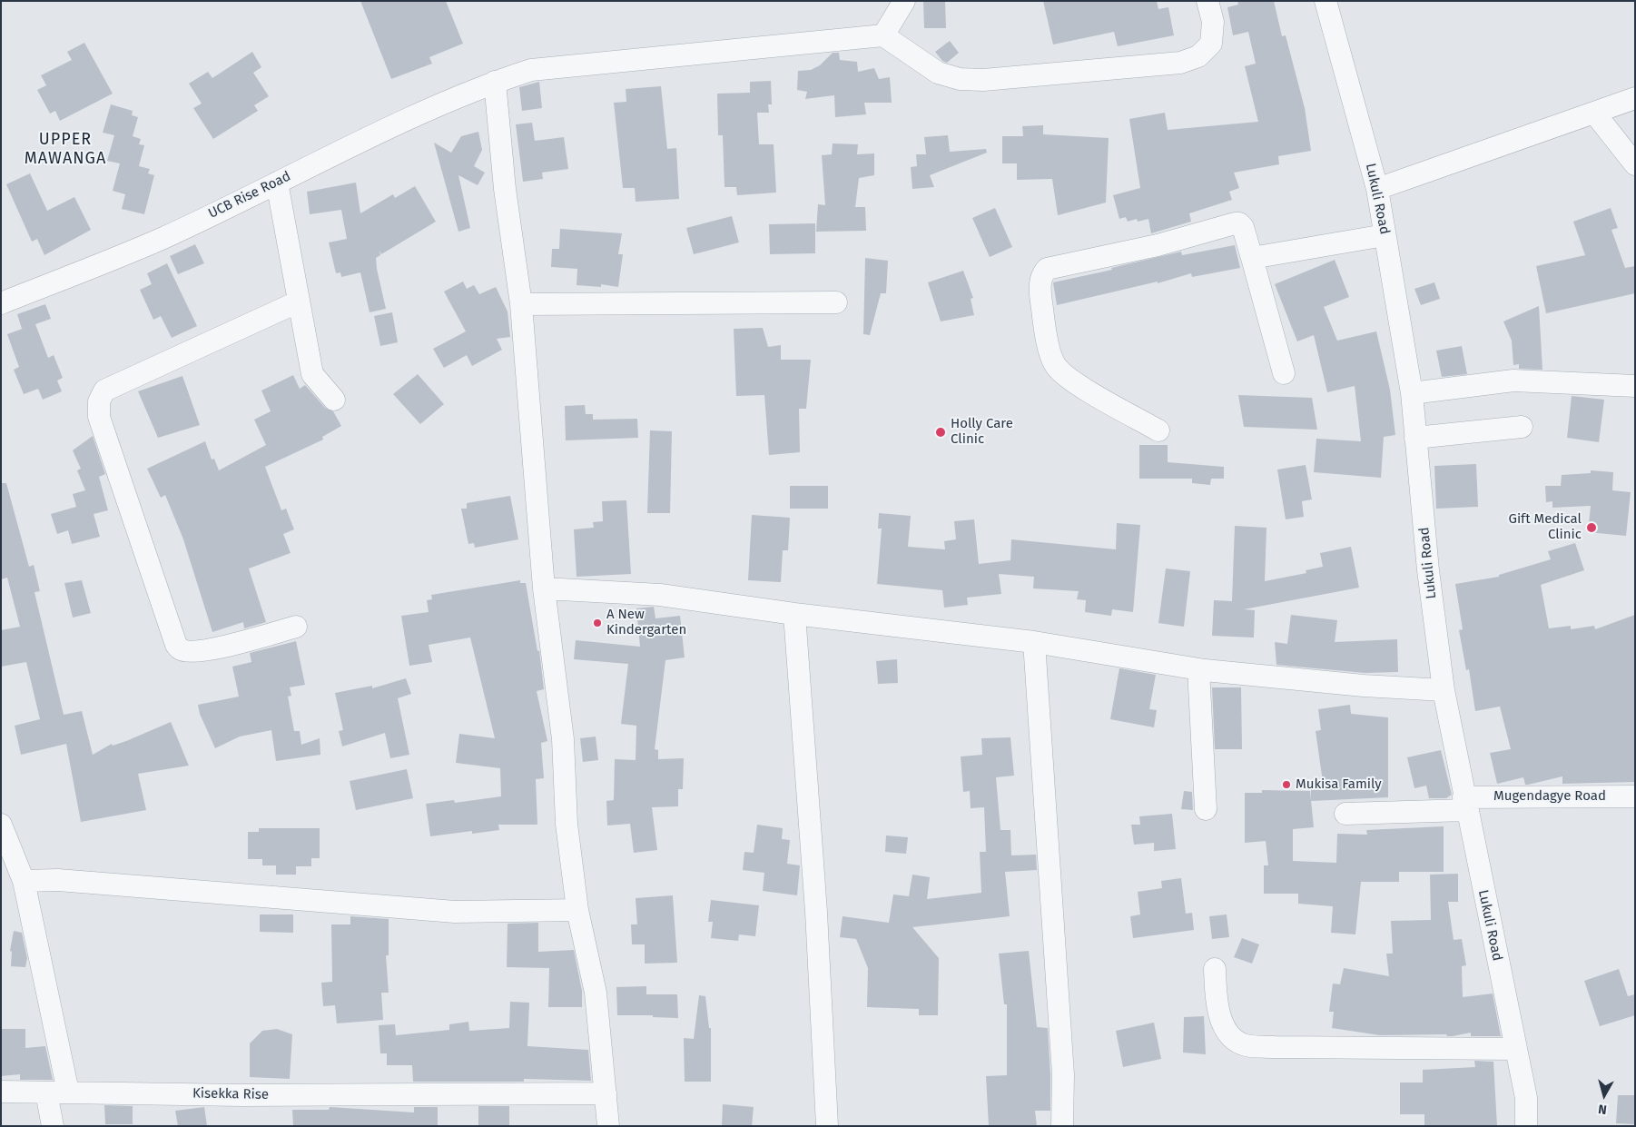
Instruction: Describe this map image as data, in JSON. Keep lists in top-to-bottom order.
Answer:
{
  "streets": {
    "street": [
      "UCB Rise Road",
      "Lukuli Road",
      "Mugendagye Road",
      "Kisekka Rise"
    ]
  },
  "crossings": [
    ["Lukuli Road", "Mugendagye Road"]
  ],
  "districts": ["UPPER MAWANGA"],
  "places": [
    "Holly Care Clinic",
    "Gift Medical Clinic",
    "A New Kindergarten",
    "Mukisa Family"
  ],
  "north": "bottom"
}
